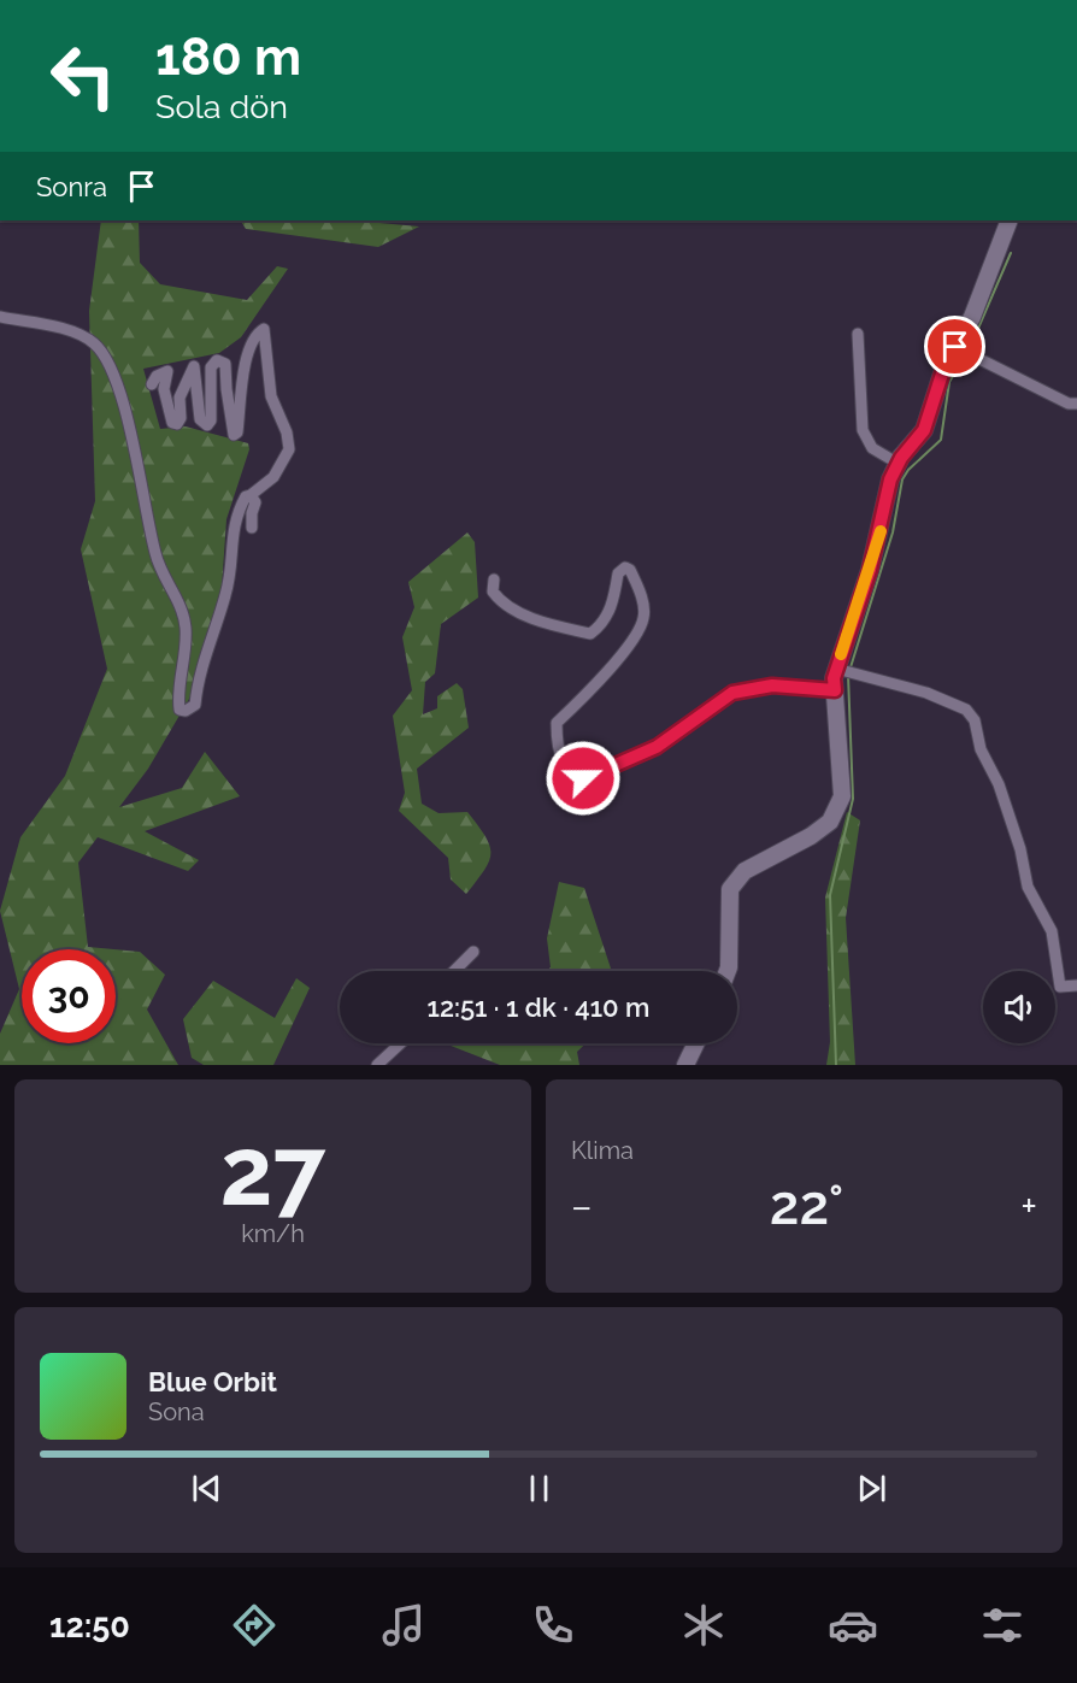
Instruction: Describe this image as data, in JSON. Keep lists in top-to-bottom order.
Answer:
{
  "page": {
    "turn": ["180 m", "Sola dön"],
    "then": "Sonra",
    "limit": "30",
    "trip": "12:51 · 1 dk · 410 m",
    "tile": [
      ["27", "km/h"],
      "Klima"
    ],
    "heat": ["−", "22°", "+"],
    "song": ["Blue Orbit", "Sona"],
    "tabs": "12:50"
  }
}
